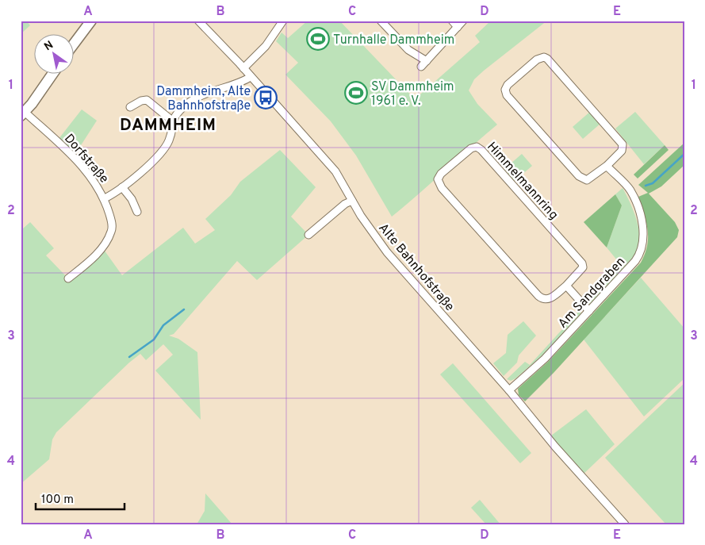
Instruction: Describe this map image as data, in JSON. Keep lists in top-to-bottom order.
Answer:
{
  "streets": {
    "street": [
      "Dorfstraße",
      "Himmelmannring",
      "Alte Bahnhofstraße",
      "Am Sandgraben"
    ]
  },
  "crossings": [
    ["Alte Bahnhofstraße", "Am Sandgraben"]
  ],
  "districts": ["DAMMHEIM"],
  "places": {
    "sports": ["Turnhalle Dammheim", "SV Dammheim 1961 e. V."],
    "bus stop": ["Dammheim, Alte Bahnhofstraße"]
  },
  "scale_bar": "100 m",
  "north": "top left",
  "grid": {
    "columns": [
      "A",
      "B",
      "C",
      "D",
      "E"
    ],
    "rows": [
      "1",
      "2",
      "3",
      "4"
    ]
  }
}
